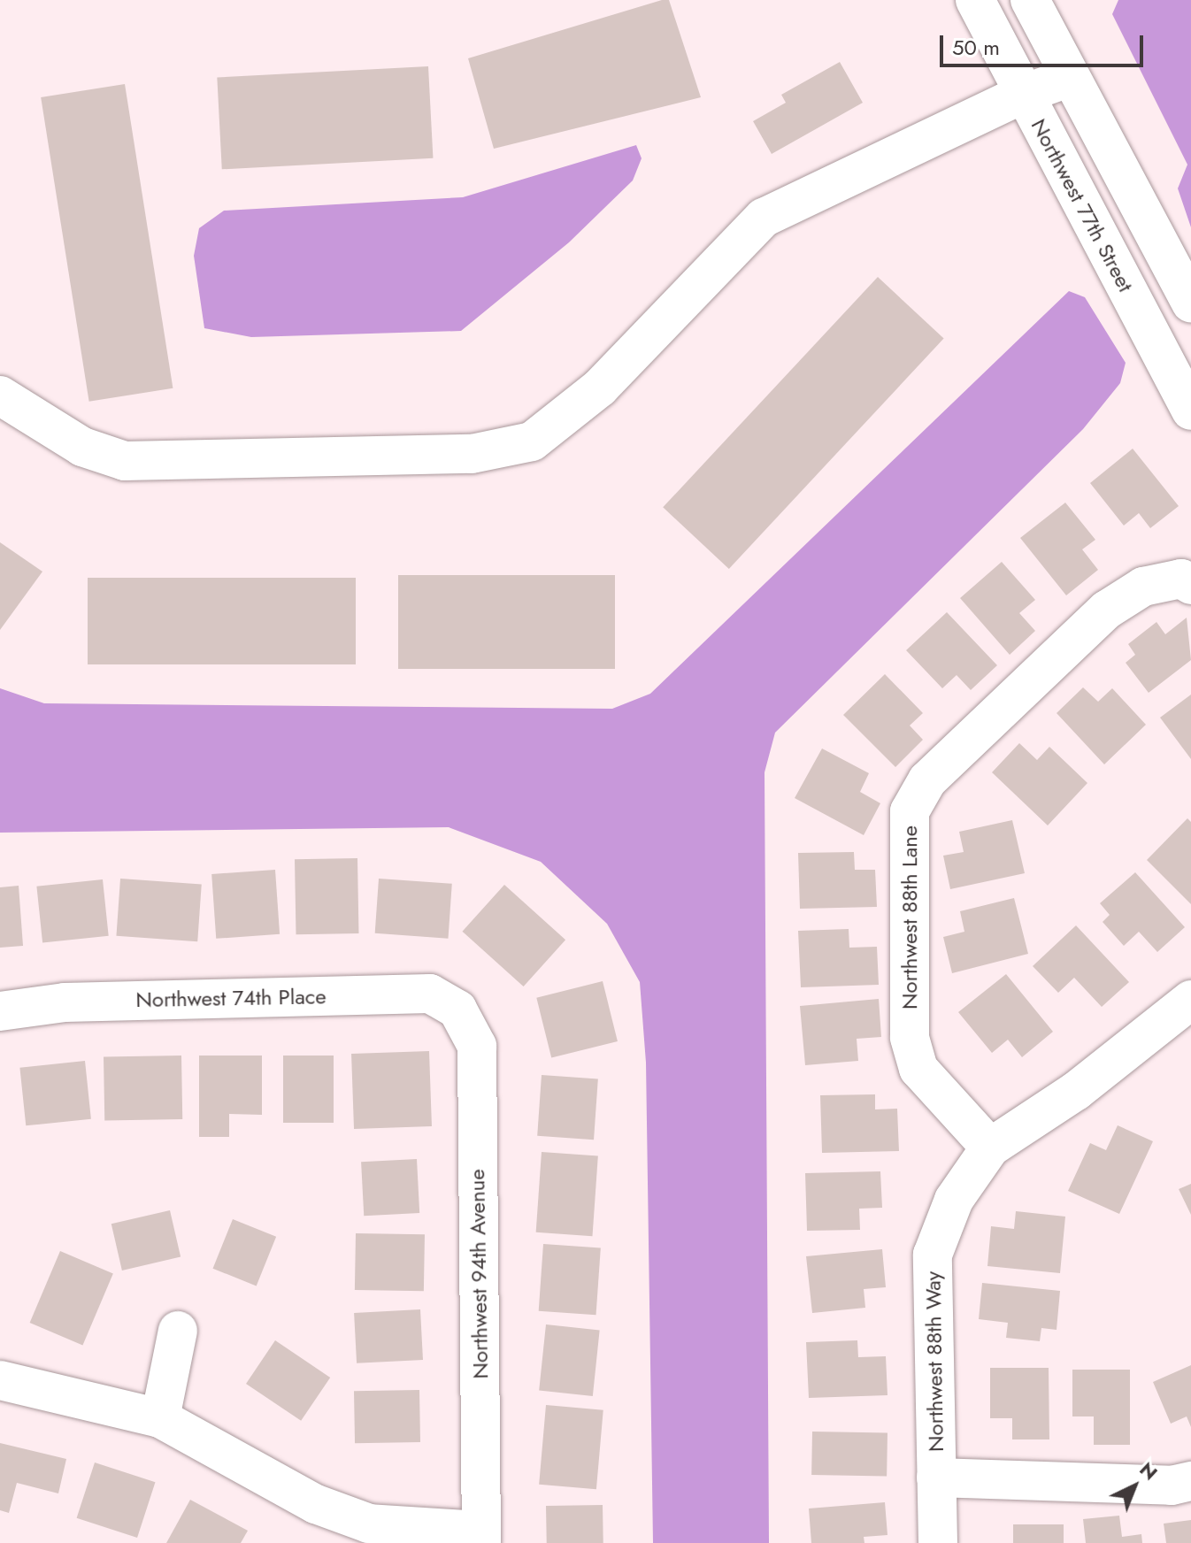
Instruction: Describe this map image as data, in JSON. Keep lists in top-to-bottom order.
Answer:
{
  "streets": {
    "street": [
      "Northwest 77th Street",
      "Northwest 88th Lane",
      "Northwest 74th Place",
      "Northwest 94th Avenue",
      "Northwest 88th Way"
    ]
  },
  "crossings": [
    ["Northwest 88th Lane", "Northwest 88th Way"],
    ["Northwest 74th Place", "Northwest 94th Avenue"]
  ],
  "scale_bar": "50 m",
  "north": "top right"
}
